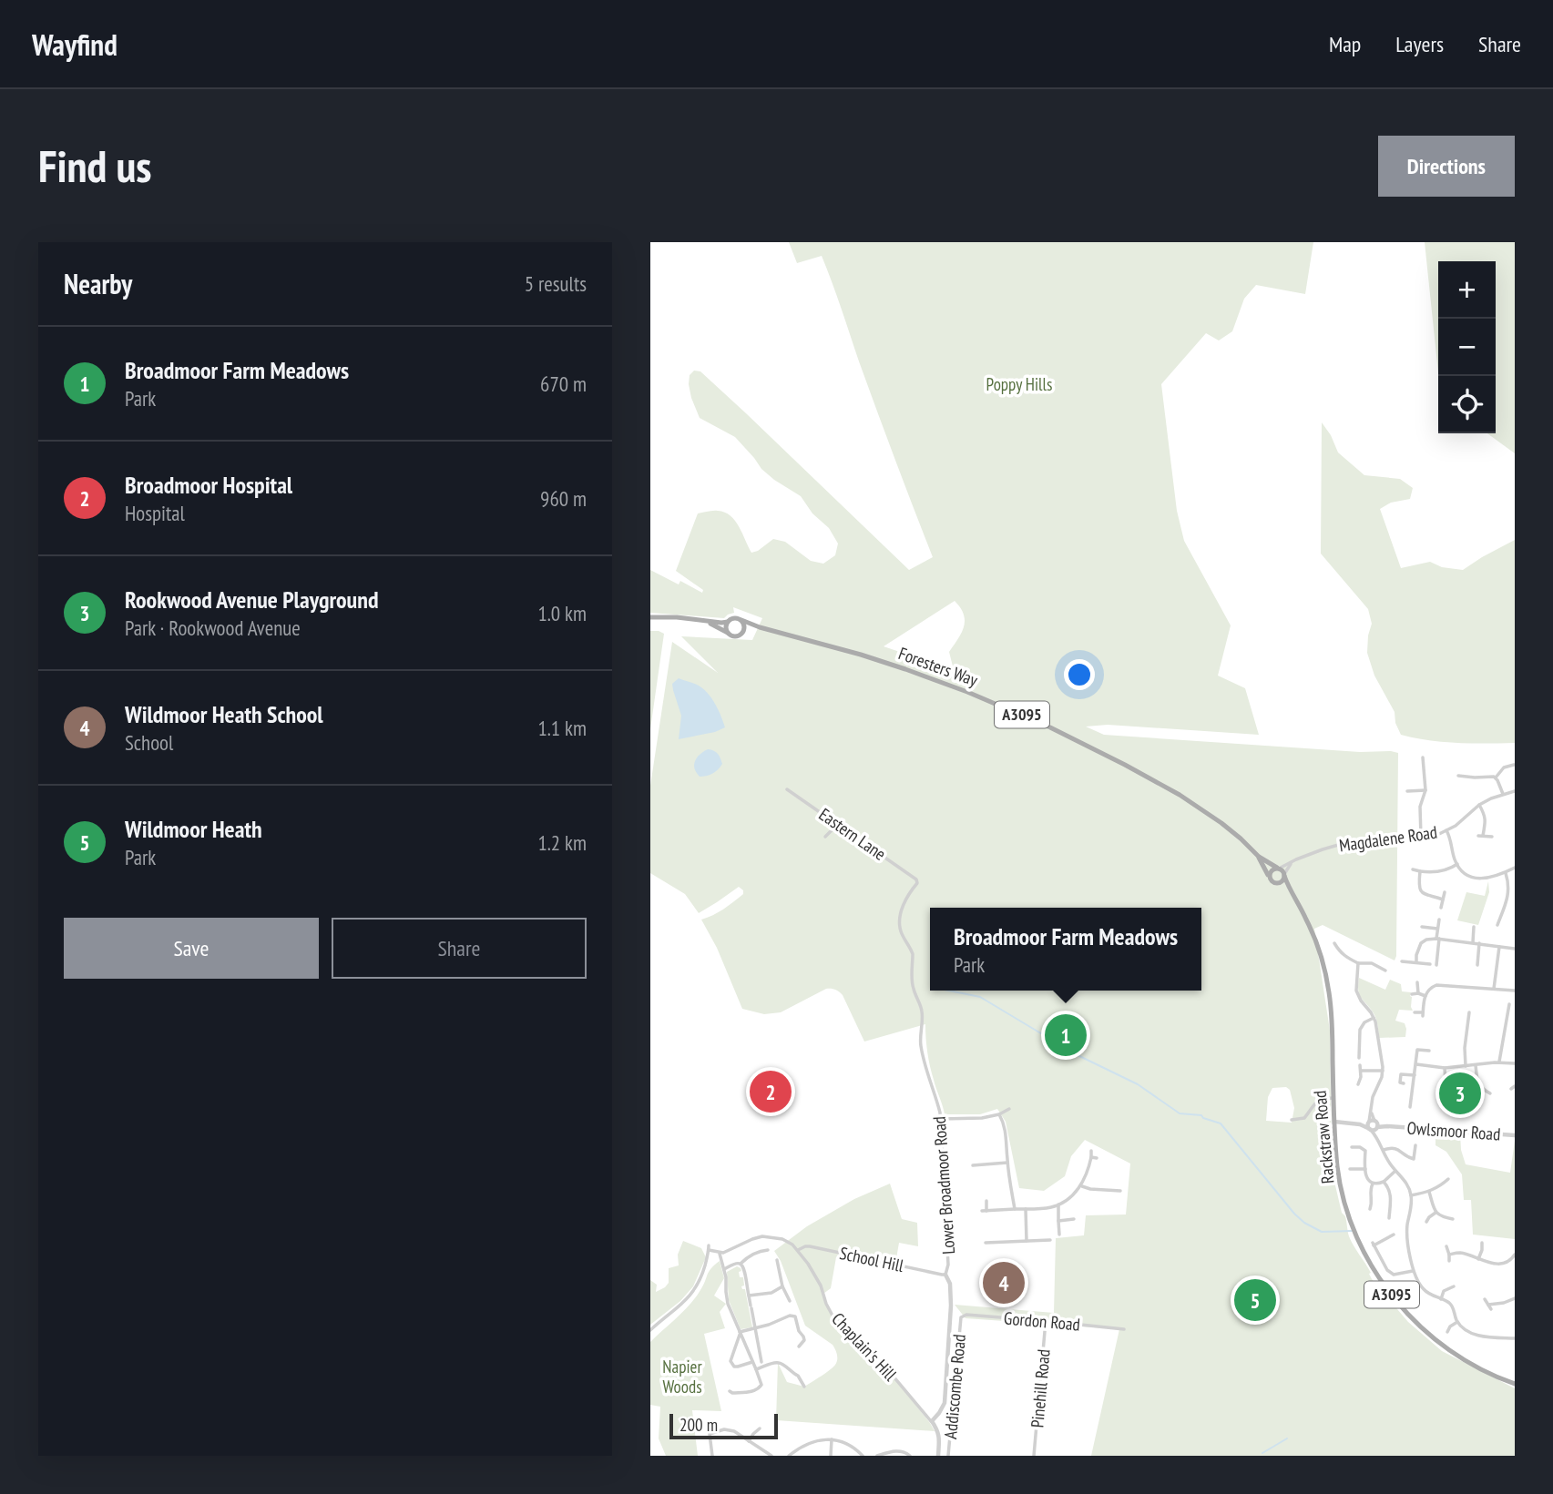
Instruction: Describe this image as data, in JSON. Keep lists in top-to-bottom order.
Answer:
{
  "streets": {
    "main road": ["Foresters Way", "A3095", "Rackstraw Road"],
    "street": [
      "Eastern Lane",
      "Magdalene Road",
      "Owlsmoor Road",
      "Lower Broadmoor Road",
      "School Hill",
      "Gordon Road",
      "Chaplain's Hill",
      "Addiscombe Road",
      "Pinehill Road"
    ]
  },
  "crossings": [
    ["Foresters Way", "Magdalene Road"],
    ["Foresters Way", "Rackstraw Road"],
    ["Eastern Lane", "Lower Broadmoor Road"],
    ["Magdalene Road", "Rackstraw Road"],
    ["Owlsmoor Road", "Rackstraw Road"],
    ["Lower Broadmoor Road", "School Hill"],
    ["Lower Broadmoor Road", "Chaplain's Hill"],
    ["School Hill", "Chaplain's Hill"],
    ["Gordon Road", "Addiscombe Road"],
    ["Gordon Road", "Pinehill Road"]
  ],
  "parks": ["Poppy Hills", "Napier Woods"],
  "scale_bar": "200 m",
  "page": {
    "header": "Wayfind",
    "nav": ["Map", "Layers", "Share"],
    "buttons": [
      "Directions",
      ["Save", "Share"]
    ],
    "title": "Find us",
    "heading": ["Nearby", "5 results"],
    "map_buttons": ["+", "−"],
    "list": [
      {
        "mark": "1",
        "name": "Broadmoor Farm Meadows",
        "note": "Park",
        "value": "670 m"
      },
      {
        "mark": "2",
        "name": "Broadmoor Hospital",
        "note": "Hospital",
        "value": "960 m"
      },
      {
        "mark": "3",
        "name": "Rookwood Avenue Playground",
        "note": "Park · Rookwood Avenue",
        "value": "1.0 km"
      },
      {
        "mark": "4",
        "name": "Wildmoor Heath School",
        "note": "School",
        "value": "1.1 km"
      },
      {
        "mark": "5",
        "name": "Wildmoor Heath",
        "note": "Park",
        "value": "1.2 km"
      }
    ],
    "popup": ["Broadmoor Farm Meadows", "Park"],
    "pins": [
      "1",
      "2",
      "3",
      "4",
      "5"
    ],
    "scale": "200 m"
  }
}
